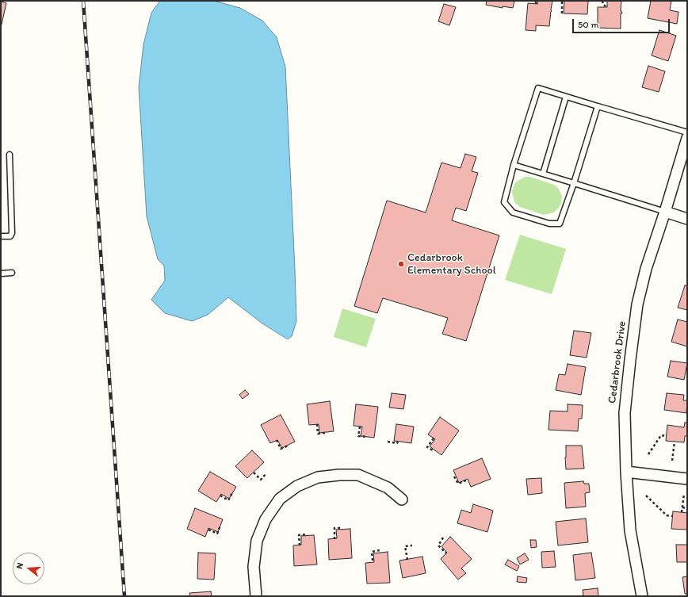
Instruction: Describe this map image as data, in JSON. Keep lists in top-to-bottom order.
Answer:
{
  "streets": {
    "street": ["Cedarbrook Drive"]
  },
  "places": ["Cedarbrook Elementary School"],
  "scale_bar": "50 m",
  "north": "left"
}
